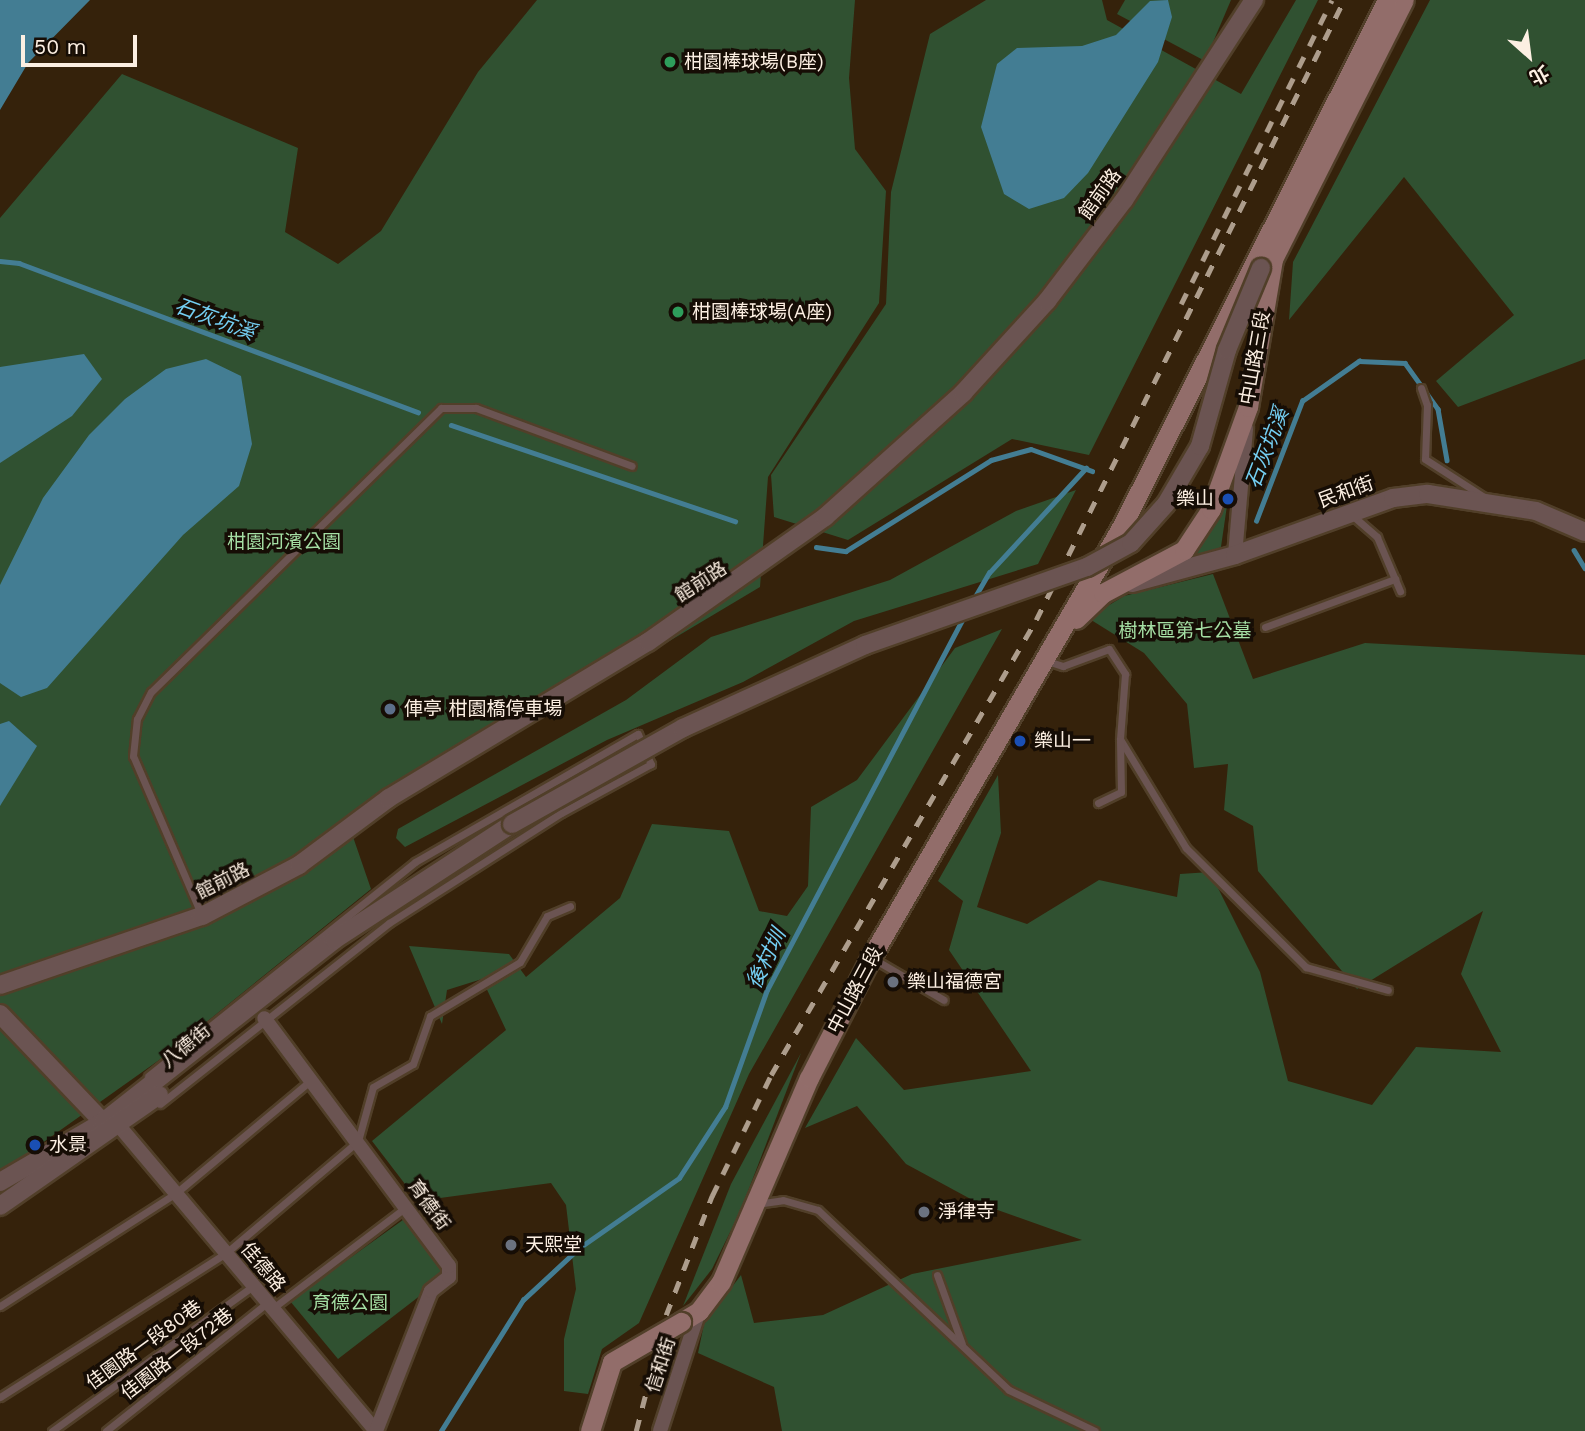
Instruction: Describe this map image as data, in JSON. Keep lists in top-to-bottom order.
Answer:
{
  "streets": {
    "main road": ["中山路三段"],
    "street": [
      "館前路",
      "民和街",
      "八德街",
      "育德街",
      "佳德路",
      "信和街"
    ],
    "lane": ["佳園路一段80巷", "佳園路一段72巷"]
  },
  "crossings": [
    ["中山路三段", "民和街"],
    ["中山路三段", "八德街"],
    ["中山路三段", "信和街"],
    ["八德街", "佳德路"],
    ["育德街", "佳德路"],
    ["育德街", "佳園路一段72巷"],
    ["佳德路", "佳園路一段80巷"],
    ["佳德路", "佳園路一段72巷"]
  ],
  "water": ["石灰坑溪", "後村圳"],
  "parks": ["柑園河濱公園", "樹林區第七公墓", "育德公園"],
  "places": [
    "柑園棒球場(B座)",
    "柑園棒球場(A座)",
    "樂山",
    "俥亭 柑園橋停車場",
    "樂山一",
    "樂山福德宮",
    "水景",
    "淨律寺",
    "天熙堂"
  ],
  "scale_bar": "50 m",
  "north": "bottom right"
}
